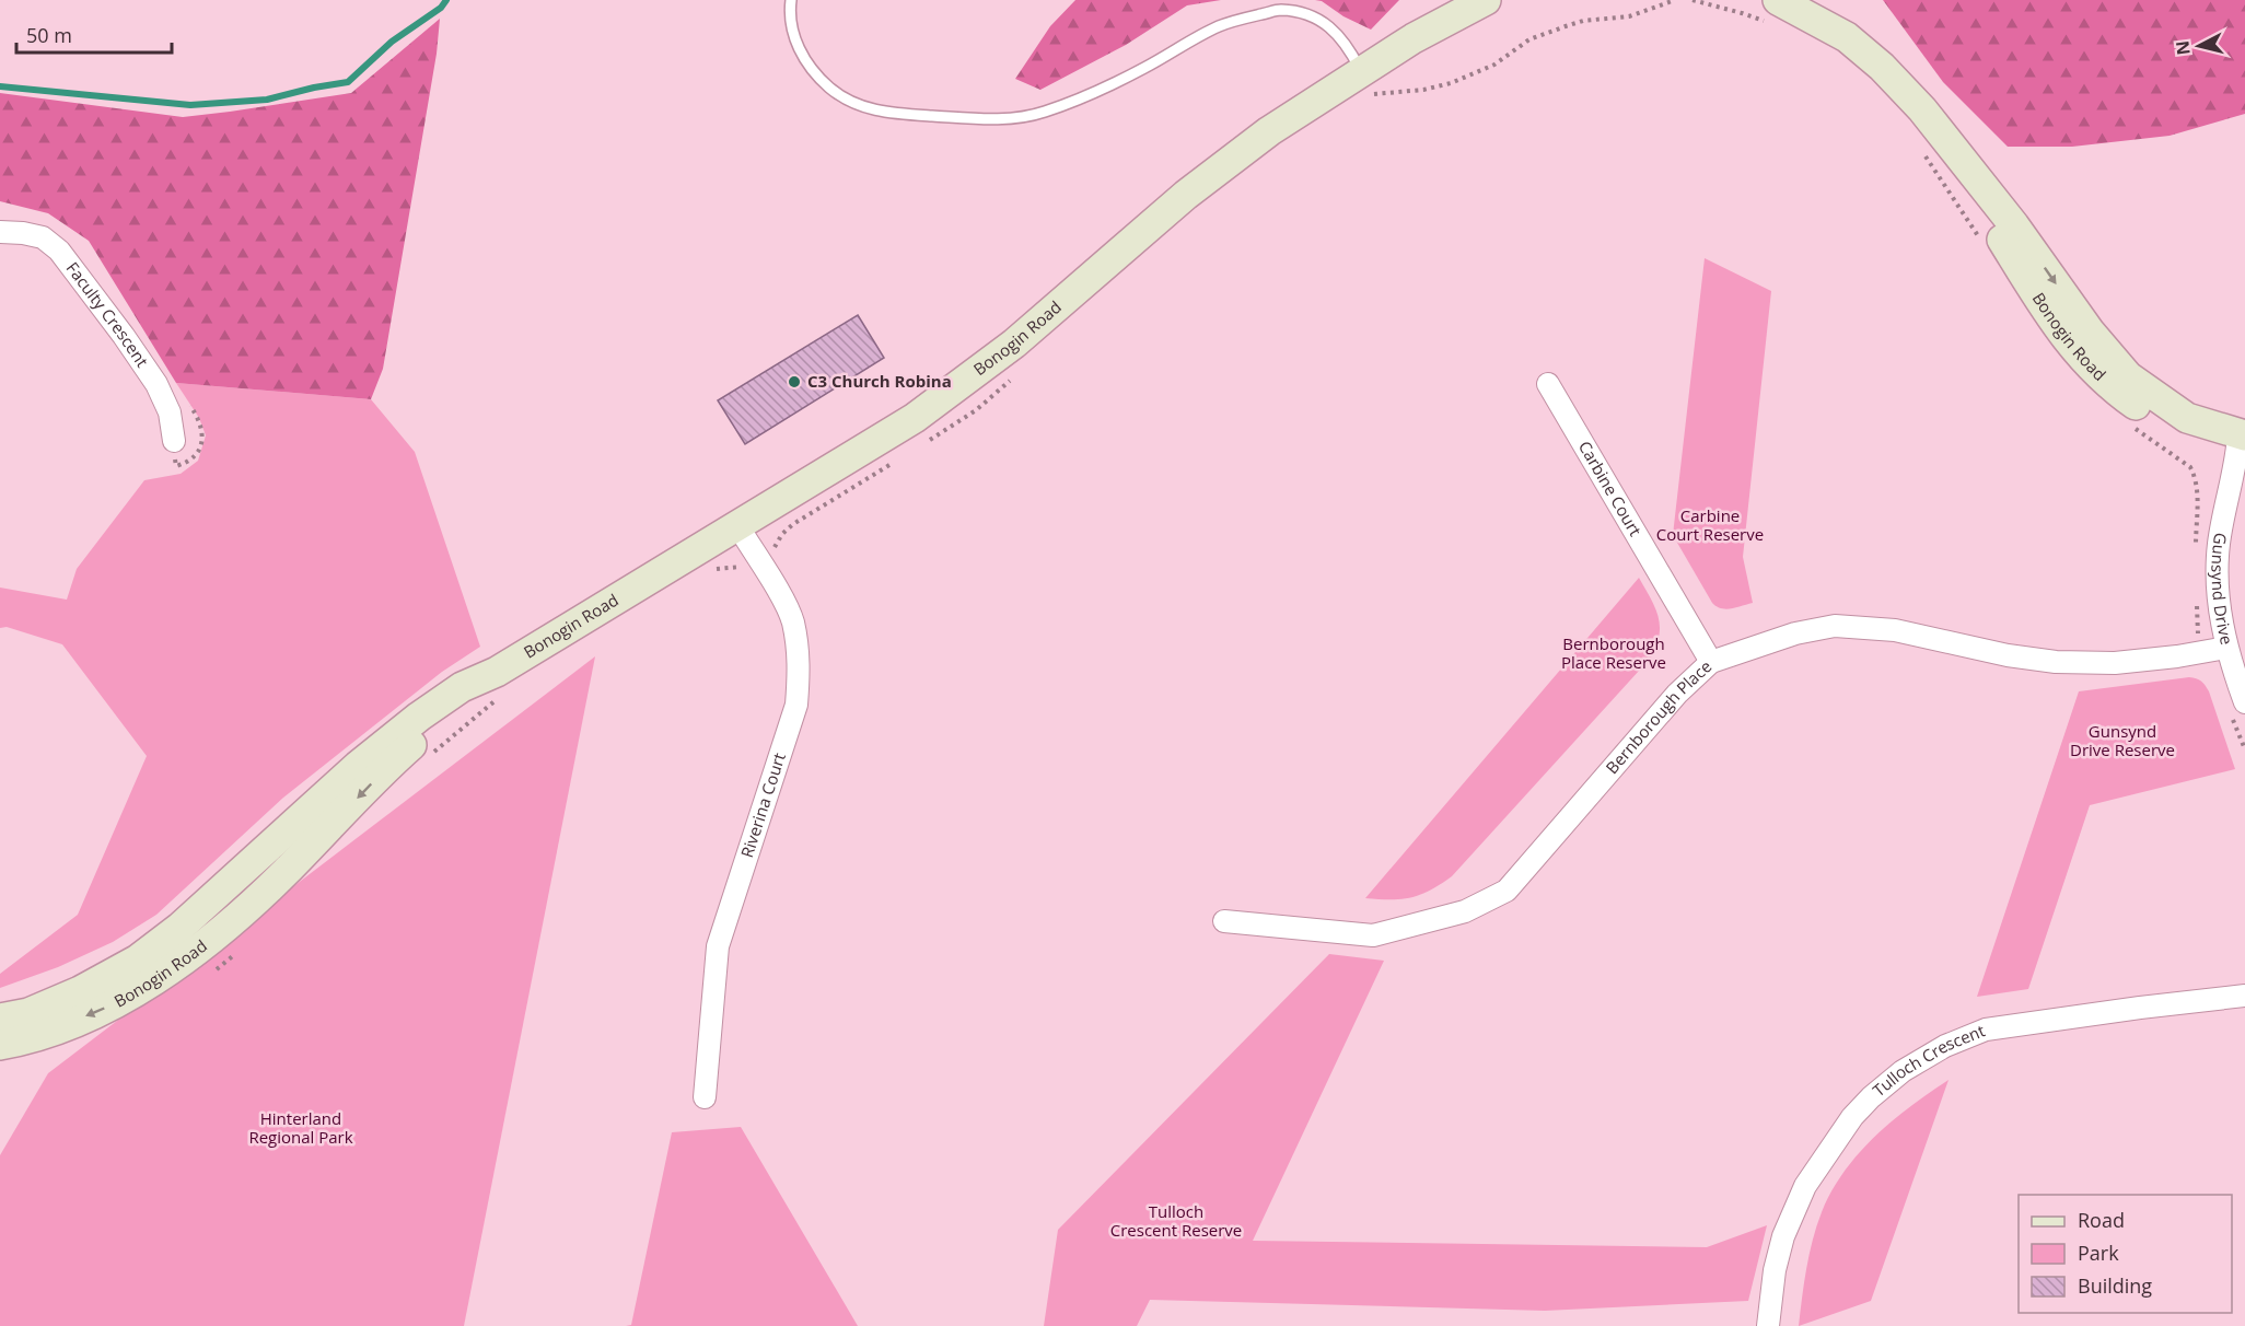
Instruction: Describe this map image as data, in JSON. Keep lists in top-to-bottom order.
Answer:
{
  "streets": {
    "street": [
      "Faculty Crescent",
      "Bonogin Road",
      "Carbine Court",
      "Gunsynd Drive",
      "Bernborough Place",
      "Riverina Court",
      "Tulloch Crescent"
    ]
  },
  "crossings": [
    ["Bonogin Road", "Gunsynd Drive"],
    ["Bonogin Road", "Riverina Court"],
    ["Carbine Court", "Bernborough Place"],
    ["Gunsynd Drive", "Bernborough Place"]
  ],
  "parks": [
    "Carbine Court Reserve",
    "Bernborough Place Reserve",
    "Gunsynd Drive Reserve",
    "Hinterland Regional Park",
    "Tulloch Crescent Reserve"
  ],
  "places": ["C3 Church Robina"],
  "legend": ["Road", "Park", "Building"],
  "scale_bar": "50 m",
  "north": "left"
}
